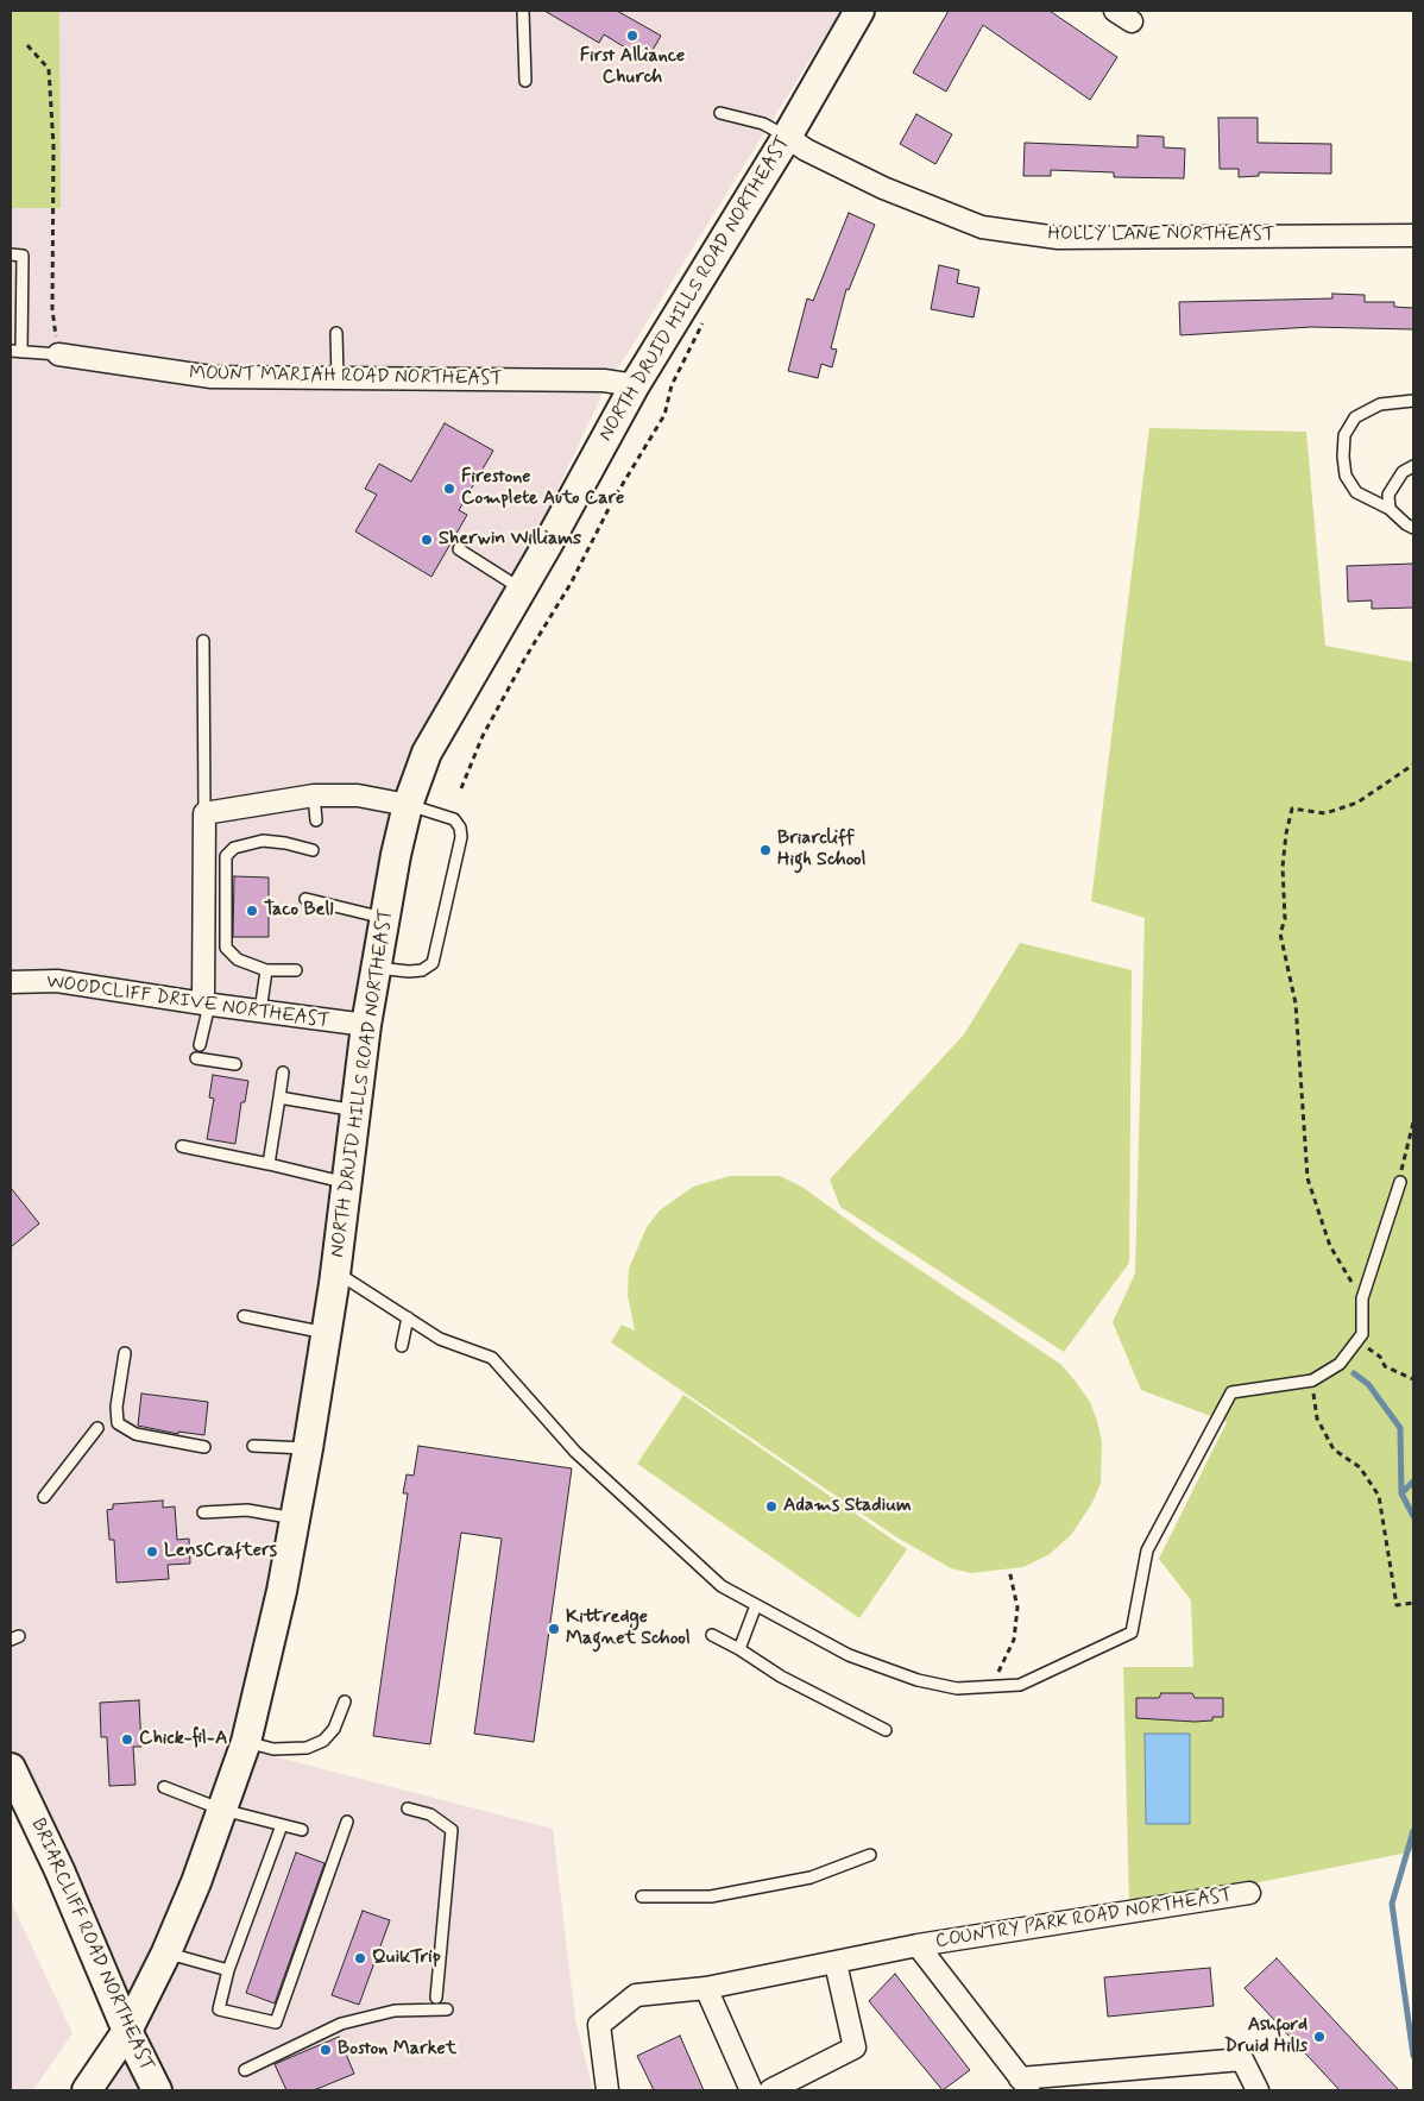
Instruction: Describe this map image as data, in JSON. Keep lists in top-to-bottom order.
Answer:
{
  "streets": {
    "main road": ["NORTH DRUID HILLS ROAD NORTHEAST", "BRIARCLIFF ROAD NORTHEAST"],
    "street": [
      "HOLLY LANE NORTHEAST",
      "MOUNT MARIAH ROAD NORTHEAST",
      "WOODCLIFF DRIVE NORTHEAST",
      "COUNTRY PARK ROAD NORTHEAST"
    ]
  },
  "crossings": [
    ["HOLLY LANE NORTHEAST", "NORTH DRUID HILLS ROAD NORTHEAST"],
    ["NORTH DRUID HILLS ROAD NORTHEAST", "MOUNT MARIAH ROAD NORTHEAST"],
    ["NORTH DRUID HILLS ROAD NORTHEAST", "WOODCLIFF DRIVE NORTHEAST"],
    ["NORTH DRUID HILLS ROAD NORTHEAST", "BRIARCLIFF ROAD NORTHEAST"]
  ],
  "places": [
    "First Alliance Church",
    "Firestone Complete Auto Care",
    "Sherwin Williams",
    "Briarcliff High School",
    "Taco Bell",
    "Adams Stadium",
    "LensCrafters",
    "Kittredge Magnet School",
    "Chick-fil-A",
    "QuikTrip",
    "Ashford Druid Hills",
    "Boston Market"
  ]
}
